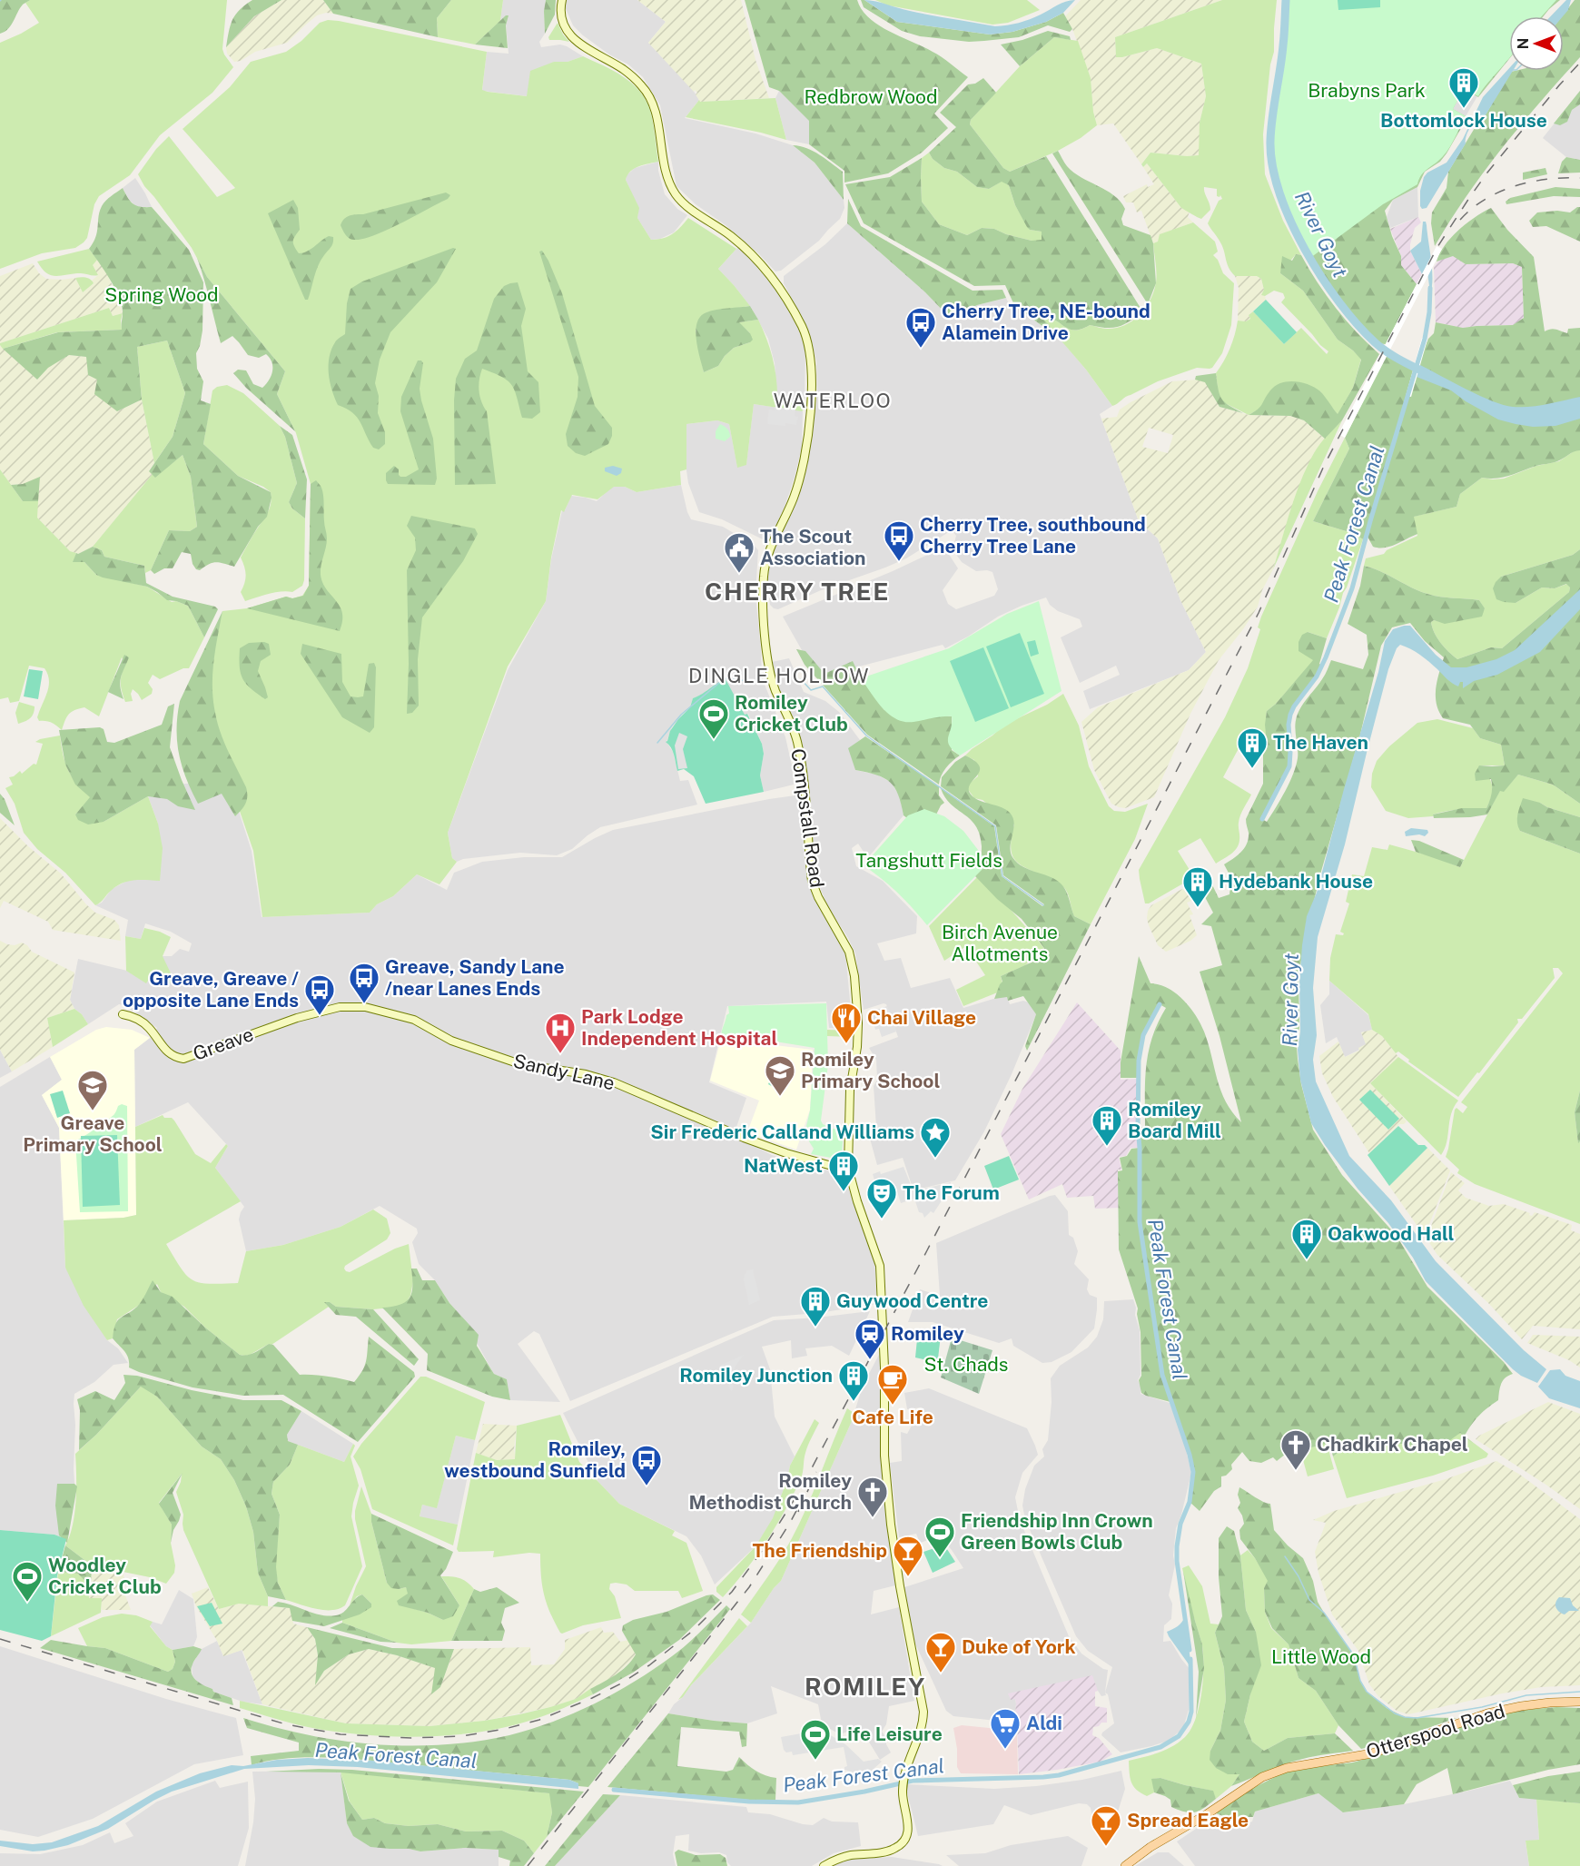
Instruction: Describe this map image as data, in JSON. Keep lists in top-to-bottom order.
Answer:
{
  "streets": {
    "main road": [
      "Compstall Road",
      "Greave",
      "Sandy Lane",
      "Otterspool Road"
    ]
  },
  "crossings": [
    ["Compstall Road", "Sandy Lane"],
    ["Greave", "Sandy Lane"]
  ],
  "districts": [
    "WATERLOO",
    "CHERRY TREE",
    "DINGLE HOLLOW",
    "ROMILEY"
  ],
  "water": ["River Goyt", "Peak Forest Canal"],
  "parks": [
    "Brabyns Park",
    "Redbrow Wood",
    "Spring Wood",
    "Tangshutt Fields",
    "Birch Avenue Allotments",
    "St. Chads",
    "Little Wood"
  ],
  "places": {
    "building": [
      "Bottomlock House",
      "The Haven",
      "Hydebank House",
      "Romiley Board Mill",
      "NatWest",
      "Oakwood Hall",
      "Guywood Centre",
      "Romiley Junction"
    ],
    "bus stop": [
      "Cherry Tree, NE-bound Alamein Drive",
      "Cherry Tree, southbound Cherry Tree Lane",
      "Greave, Sandy Lane /near Lanes Ends",
      "Greave, Greave / opposite Lane Ends",
      "Romiley, westbound Sunfield"
    ],
    "public building": ["The Scout Association"],
    "sports": [
      "Romiley Cricket Club",
      "Friendship Inn Crown Green Bowls Club",
      "Woodley Cricket Club",
      "Life Leisure"
    ],
    "restaurant": ["Chai Village"],
    "hospital": ["Park Lodge Independent Hospital"],
    "school or university": ["Romiley Primary School", "Greave Primary School"],
    "place": ["Sir Frederic Calland Williams"],
    "theatre": ["The Forum"],
    "station": ["Romiley"],
    "cafe": ["Cafe Life"],
    "church": ["Chadkirk Chapel", "Romiley Methodist Church"],
    "bar": ["The Friendship", "Duke of York", "Spread Eagle"],
    "supermarket": ["Aldi"]
  },
  "north": "left"
}
